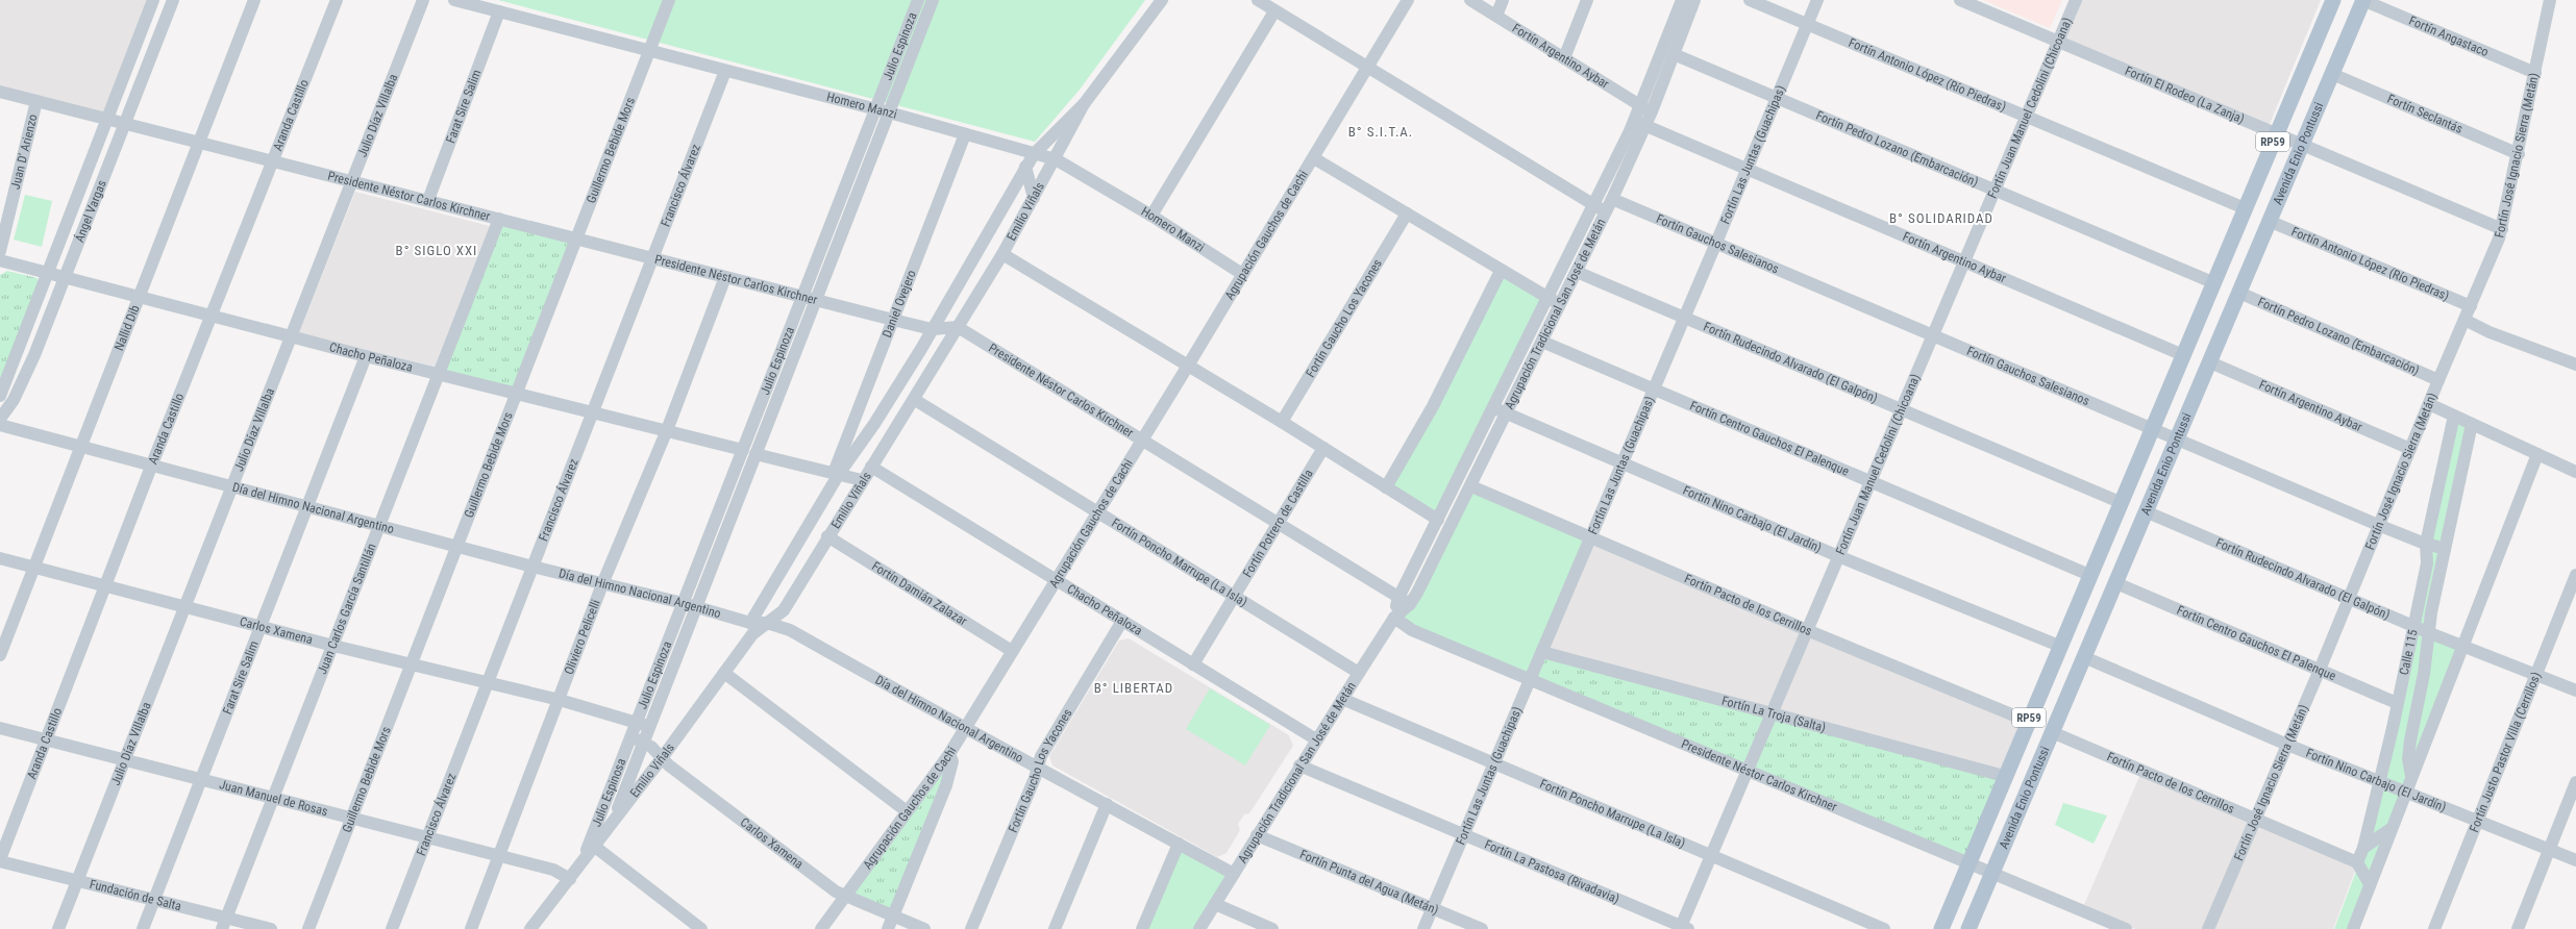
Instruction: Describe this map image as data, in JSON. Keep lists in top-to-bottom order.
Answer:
{
  "streets": {
    "main road": ["RP59", "Avenida Enio Pontussi"],
    "street": [
      "Fortín Angastaco",
      "Julio Espinoza",
      "Fortín Argentino Aybar",
      "Fortín Antonio López (Río Piedras)",
      "Fortín El Rodeo (La Zanja)",
      "Farat Sire Salim",
      "Homero Manzi",
      "Fortín Juan Manuel Cedolini (Chicoana)",
      "Fortín Seclantás",
      "Aranda Castillo",
      "Julio Díaz Villalba",
      "Fortín Pedro Lozano (Embarcación)",
      "Guillermo Bebide Mors",
      "Juan D' Arienzo",
      "Fortín Las Juntas (Guachipas)",
      "Fortín José Ignacio Sierra (Metán)",
      "Francisco Álvarez",
      "Presidente Néstor Carlos Kirchner",
      "Ángel Vargas",
      "Emilio Viñals",
      "Agrupación Gauchos de Cachi",
      "Fortín Gauchos Salesianos",
      "Daniel Ovejero",
      "Agrupación Tradicional San José de Metán",
      "Fortín Gaucho Los Yacones",
      "Nallid Dib",
      "Chacho Peñaloza",
      "Fortín Rudecindo Alvarado (El Galpón)",
      "Fortín Centro Gauchos El Palenque",
      "Día del Himno Nacional Argentino",
      "Fortín Nino Carbajo (El Jardín)",
      "Fortín Potrero de Castilla",
      "Fortín Poncho Marrupe (La Isla)",
      "Fortín Damián Zalazar",
      "Fortín Pacto de los Cerrillos",
      "Juan Carlos García Santillán",
      "Carlos Xamena",
      "Oliviero Pelicelli",
      "Calle 115",
      "Fortín La Troja (Salta)",
      "Fortín Justo Pastor Villa (Cerrillos)",
      "Julio Espinosa",
      "Juan Manuel de Rosas",
      "Fortín La Pastosa (Rivadavia)",
      "Fortín Punta del Agua (Metán)",
      "Fundación de Salta"
    ]
  },
  "crossings": [
    ["Fortín Angastaco", "Avenida Enio Pontussi"],
    ["Fortín Angastaco", "Fortín José Ignacio Sierra (Metán)"],
    ["Julio Espinoza", "Homero Manzi"],
    ["Julio Espinoza", "Presidente Néstor Carlos Kirchner"],
    ["Julio Espinoza", "Chacho Peñaloza"],
    ["Julio Espinoza", "Día del Himno Nacional Argentino"],
    ["Julio Espinoza", "Carlos Xamena"],
    ["Julio Espinoza", "Julio Espinosa"],
    ["Fortín Argentino Aybar", "Fortín Juan Manuel Cedolini (Chicoana)"],
    ["Fortín Argentino Aybar", "RP59"],
    ["Fortín Argentino Aybar", "Fortín Las Juntas (Guachipas)"],
    ["Fortín Argentino Aybar", "Avenida Enio Pontussi"],
    ["Fortín Argentino Aybar", "Fortín José Ignacio Sierra (Metán)"],
    ["Fortín Argentino Aybar", "Agrupación Tradicional San José de Metán"],
    ["Fortín Antonio López (Río Piedras)", "Fortín Juan Manuel Cedolini (Chicoana)"],
    ["Fortín Antonio López (Río Piedras)", "RP59"],
    ["Fortín Antonio López (Río Piedras)", "Fortín Las Juntas (Guachipas)"],
    ["Fortín Antonio López (Río Piedras)", "Avenida Enio Pontussi"],
    ["Fortín Antonio López (Río Piedras)", "Fortín José Ignacio Sierra (Metán)"],
    ["Fortín El Rodeo (La Zanja)", "Fortín Juan Manuel Cedolini (Chicoana)"],
    ["Fortín El Rodeo (La Zanja)", "RP59"],
    ["Fortín El Rodeo (La Zanja)", "Avenida Enio Pontussi"],
    ["Fortín El Rodeo (La Zanja)", "Fortín José Ignacio Sierra (Metán)"],
    ["Farat Sire Salim", "Homero Manzi"],
    ["Farat Sire Salim", "Presidente Néstor Carlos Kirchner"],
    ["Farat Sire Salim", "Chacho Peñaloza"],
    ["Farat Sire Salim", "Día del Himno Nacional Argentino"],
    ["Farat Sire Salim", "Carlos Xamena"],
    ["Farat Sire Salim", "Juan Manuel de Rosas"],
    ["Farat Sire Salim", "Fundación de Salta"],
    ["Homero Manzi", "Guillermo Bebide Mors"],
    ["Homero Manzi", "Francisco Álvarez"],
    ["Homero Manzi", "Emilio Viñals"],
    ["Homero Manzi", "Agrupación Gauchos de Cachi"],
    ["Homero Manzi", "Daniel Ovejero"],
    ["Fortín Juan Manuel Cedolini (Chicoana)", "Fortín Pedro Lozano (Embarcación)"],
    ["Fortín Juan Manuel Cedolini (Chicoana)", "Presidente Néstor Carlos Kirchner"],
    ["Fortín Juan Manuel Cedolini (Chicoana)", "Fortín Gauchos Salesianos"],
    ["Fortín Juan Manuel Cedolini (Chicoana)", "Fortín Rudecindo Alvarado (El Galpón)"],
    ["Fortín Juan Manuel Cedolini (Chicoana)", "Fortín Centro Gauchos El Palenque"],
    ["Fortín Juan Manuel Cedolini (Chicoana)", "Fortín Nino Carbajo (El Jardín)"],
    ["Fortín Juan Manuel Cedolini (Chicoana)", "Fortín Poncho Marrupe (La Isla)"],
    ["Fortín Juan Manuel Cedolini (Chicoana)", "Fortín Pacto de los Cerrillos"],
    ["Fortín Juan Manuel Cedolini (Chicoana)", "Fortín La Troja (Salta)"],
    ["Fortín Juan Manuel Cedolini (Chicoana)", "Fortín La Pastosa (Rivadavia)"],
    ["Fortín Seclantás", "Avenida Enio Pontussi"],
    ["Fortín Seclantás", "Fortín José Ignacio Sierra (Metán)"],
    ["Aranda Castillo", "Presidente Néstor Carlos Kirchner"],
    ["Aranda Castillo", "Chacho Peñaloza"],
    ["Aranda Castillo", "Día del Himno Nacional Argentino"],
    ["Aranda Castillo", "Carlos Xamena"],
    ["Aranda Castillo", "Juan Manuel de Rosas"],
    ["Aranda Castillo", "Fundación de Salta"],
    ["Julio Díaz Villalba", "Presidente Néstor Carlos Kirchner"],
    ["Julio Díaz Villalba", "Chacho Peñaloza"],
    ["Julio Díaz Villalba", "Día del Himno Nacional Argentino"],
    ["Julio Díaz Villalba", "Carlos Xamena"],
    ["Julio Díaz Villalba", "Juan Manuel de Rosas"],
    ["Julio Díaz Villalba", "Fundación de Salta"],
    ["RP59", "Fortín Pedro Lozano (Embarcación)"],
    ["RP59", "Presidente Néstor Carlos Kirchner"],
    ["RP59", "Fortín Gauchos Salesianos"],
    ["RP59", "Fortín Rudecindo Alvarado (El Galpón)"],
    ["RP59", "Fortín Centro Gauchos El Palenque"],
    ["RP59", "Fortín Nino Carbajo (El Jardín)"],
    ["RP59", "Fortín Pacto de los Cerrillos"],
    ["RP59", "Fortín La Troja (Salta)"],
    ["Fortín Pedro Lozano (Embarcación)", "Fortín Las Juntas (Guachipas)"],
    ["Fortín Pedro Lozano (Embarcación)", "Avenida Enio Pontussi"],
    ["Fortín Pedro Lozano (Embarcación)", "Fortín José Ignacio Sierra (Metán)"],
    ["Fortín Pedro Lozano (Embarcación)", "Agrupación Tradicional San José de Metán"],
    ["Guillermo Bebide Mors", "Presidente Néstor Carlos Kirchner"],
    ["Guillermo Bebide Mors", "Chacho Peñaloza"],
    ["Guillermo Bebide Mors", "Día del Himno Nacional Argentino"],
    ["Guillermo Bebide Mors", "Carlos Xamena"],
    ["Guillermo Bebide Mors", "Juan Manuel de Rosas"],
    ["Juan D' Arienzo", "Presidente Néstor Carlos Kirchner"],
    ["Fortín Las Juntas (Guachipas)", "Presidente Néstor Carlos Kirchner"],
    ["Fortín Las Juntas (Guachipas)", "Fortín Gauchos Salesianos"],
    ["Fortín Las Juntas (Guachipas)", "Fortín Rudecindo Alvarado (El Galpón)"],
    ["Fortín Las Juntas (Guachipas)", "Fortín Centro Gauchos El Palenque"],
    ["Fortín Las Juntas (Guachipas)", "Fortín Nino Carbajo (El Jardín)"],
    ["Fortín Las Juntas (Guachipas)", "Fortín Poncho Marrupe (La Isla)"],
    ["Fortín Las Juntas (Guachipas)", "Fortín Pacto de los Cerrillos"],
    ["Fortín Las Juntas (Guachipas)", "Fortín La Troja (Salta)"],
    ["Fortín Las Juntas (Guachipas)", "Fortín La Pastosa (Rivadavia)"],
    ["Fortín Las Juntas (Guachipas)", "Fortín Punta del Agua (Metán)"],
    ["Avenida Enio Pontussi", "Presidente Néstor Carlos Kirchner"],
    ["Avenida Enio Pontussi", "Fortín Gauchos Salesianos"],
    ["Avenida Enio Pontussi", "Fortín Rudecindo Alvarado (El Galpón)"],
    ["Avenida Enio Pontussi", "Fortín Centro Gauchos El Palenque"],
    ["Avenida Enio Pontussi", "Fortín Nino Carbajo (El Jardín)"],
    ["Avenida Enio Pontussi", "Fortín Pacto de los Cerrillos"],
    ["Fortín José Ignacio Sierra (Metán)", "Fortín Gauchos Salesianos"],
    ["Fortín José Ignacio Sierra (Metán)", "Fortín Rudecindo Alvarado (El Galpón)"],
    ["Fortín José Ignacio Sierra (Metán)", "Fortín Centro Gauchos El Palenque"],
    ["Fortín José Ignacio Sierra (Metán)", "Fortín Nino Carbajo (El Jardín)"],
    ["Fortín José Ignacio Sierra (Metán)", "Fortín Pacto de los Cerrillos"],
    ["Francisco Álvarez", "Presidente Néstor Carlos Kirchner"],
    ["Francisco Álvarez", "Chacho Peñaloza"],
    ["Francisco Álvarez", "Día del Himno Nacional Argentino"],
    ["Francisco Álvarez", "Carlos Xamena"],
    ["Francisco Álvarez", "Juan Manuel de Rosas"],
    ["Presidente Néstor Carlos Kirchner", "Ángel Vargas"],
    ["Presidente Néstor Carlos Kirchner", "Emilio Viñals"],
    ["Presidente Néstor Carlos Kirchner", "Agrupación Gauchos de Cachi"],
    ["Presidente Néstor Carlos Kirchner", "Daniel Ovejero"],
    ["Presidente Néstor Carlos Kirchner", "Agrupación Tradicional San José de Metán"],
    ["Presidente Néstor Carlos Kirchner", "Nallid Dib"],
    ["Presidente Néstor Carlos Kirchner", "Fortín Potrero de Castilla"],
    ["Presidente Néstor Carlos Kirchner", "Juan Carlos García Santillán"],
    ["Presidente Néstor Carlos Kirchner", "Oliviero Pelicelli"],
    ["Ángel Vargas", "Chacho Peñaloza"],
    ["Emilio Viñals", "Daniel Ovejero"],
    ["Emilio Viñals", "Chacho Peñaloza"],
    ["Emilio Viñals", "Día del Himno Nacional Argentino"],
    ["Emilio Viñals", "Fortín Poncho Marrupe (La Isla)"],
    ["Emilio Viñals", "Fortín Damián Zalazar"],
    ["Emilio Viñals", "Carlos Xamena"],
    ["Emilio Viñals", "Julio Espinosa"],
    ["Agrupación Gauchos de Cachi", "Chacho Peñaloza"],
    ["Agrupación Gauchos de Cachi", "Día del Himno Nacional Argentino"],
    ["Agrupación Gauchos de Cachi", "Fortín Poncho Marrupe (La Isla)"],
    ["Agrupación Gauchos de Cachi", "Fortín Damián Zalazar"],
    ["Agrupación Gauchos de Cachi", "Carlos Xamena"],
    ["Fortín Gauchos Salesianos", "Agrupación Tradicional San José de Metán"],
    ["Fortín Gauchos Salesianos", "Calle 115"],
    ["Agrupación Tradicional San José de Metán", "Chacho Peñaloza"],
    ["Agrupación Tradicional San José de Metán", "Fortín Rudecindo Alvarado (El Galpón)"],
    ["Agrupación Tradicional San José de Metán", "Fortín Centro Gauchos El Palenque"],
    ["Agrupación Tradicional San José de Metán", "Día del Himno Nacional Argentino"],
    ["Agrupación Tradicional San José de Metán", "Fortín Nino Carbajo (El Jardín)"],
    ["Agrupación Tradicional San José de Metán", "Fortín Poncho Marrupe (La Isla)"],
    ["Agrupación Tradicional San José de Metán", "Fortín Pacto de los Cerrillos"],
    ["Agrupación Tradicional San José de Metán", "Fortín La Pastosa (Rivadavia)"],
    ["Agrupación Tradicional San José de Metán", "Fortín Punta del Agua (Metán)"],
    ["Fortín Gaucho Los Yacones", "Chacho Peñaloza"],
    ["Fortín Gaucho Los Yacones", "Día del Himno Nacional Argentino"],
    ["Nallid Dib", "Chacho Peñaloza"],
    ["Nallid Dib", "Día del Himno Nacional Argentino"],
    ["Nallid Dib", "Carlos Xamena"],
    ["Chacho Peñaloza", "Fortín Potrero de Castilla"],
    ["Chacho Peñaloza", "Juan Carlos García Santillán"],
    ["Chacho Peñaloza", "Oliviero Pelicelli"],
    ["Fortín Rudecindo Alvarado (El Galpón)", "Calle 115"],
    ["Fortín Rudecindo Alvarado (El Galpón)", "Fortín Justo Pastor Villa (Cerrillos)"],
    ["Fortín Centro Gauchos El Palenque", "Calle 115"],
    ["Día del Himno Nacional Argentino", "Juan Carlos García Santillán"],
    ["Día del Himno Nacional Argentino", "Oliviero Pelicelli"],
    ["Día del Himno Nacional Argentino", "Julio Espinosa"],
    ["Fortín Nino Carbajo (El Jardín)", "Calle 115"],
    ["Fortín Nino Carbajo (El Jardín)", "Fortín Justo Pastor Villa (Cerrillos)"],
    ["Fortín Potrero de Castilla", "Fortín Poncho Marrupe (La Isla)"],
    ["Fortín Pacto de los Cerrillos", "Calle 115"],
    ["Juan Carlos García Santillán", "Carlos Xamena"],
    ["Juan Carlos García Santillán", "Juan Manuel de Rosas"],
    ["Juan Carlos García Santillán", "Fundación de Salta"],
    ["Carlos Xamena", "Oliviero Pelicelli"],
    ["Carlos Xamena", "Julio Espinosa"],
    ["Oliviero Pelicelli", "Juan Manuel de Rosas"]
  ],
  "districts": [
    "B° S.I.T.A.",
    "B° SOLIDARIDAD",
    "B° SIGLO XXI",
    "B° LIBERTAD"
  ]
}
